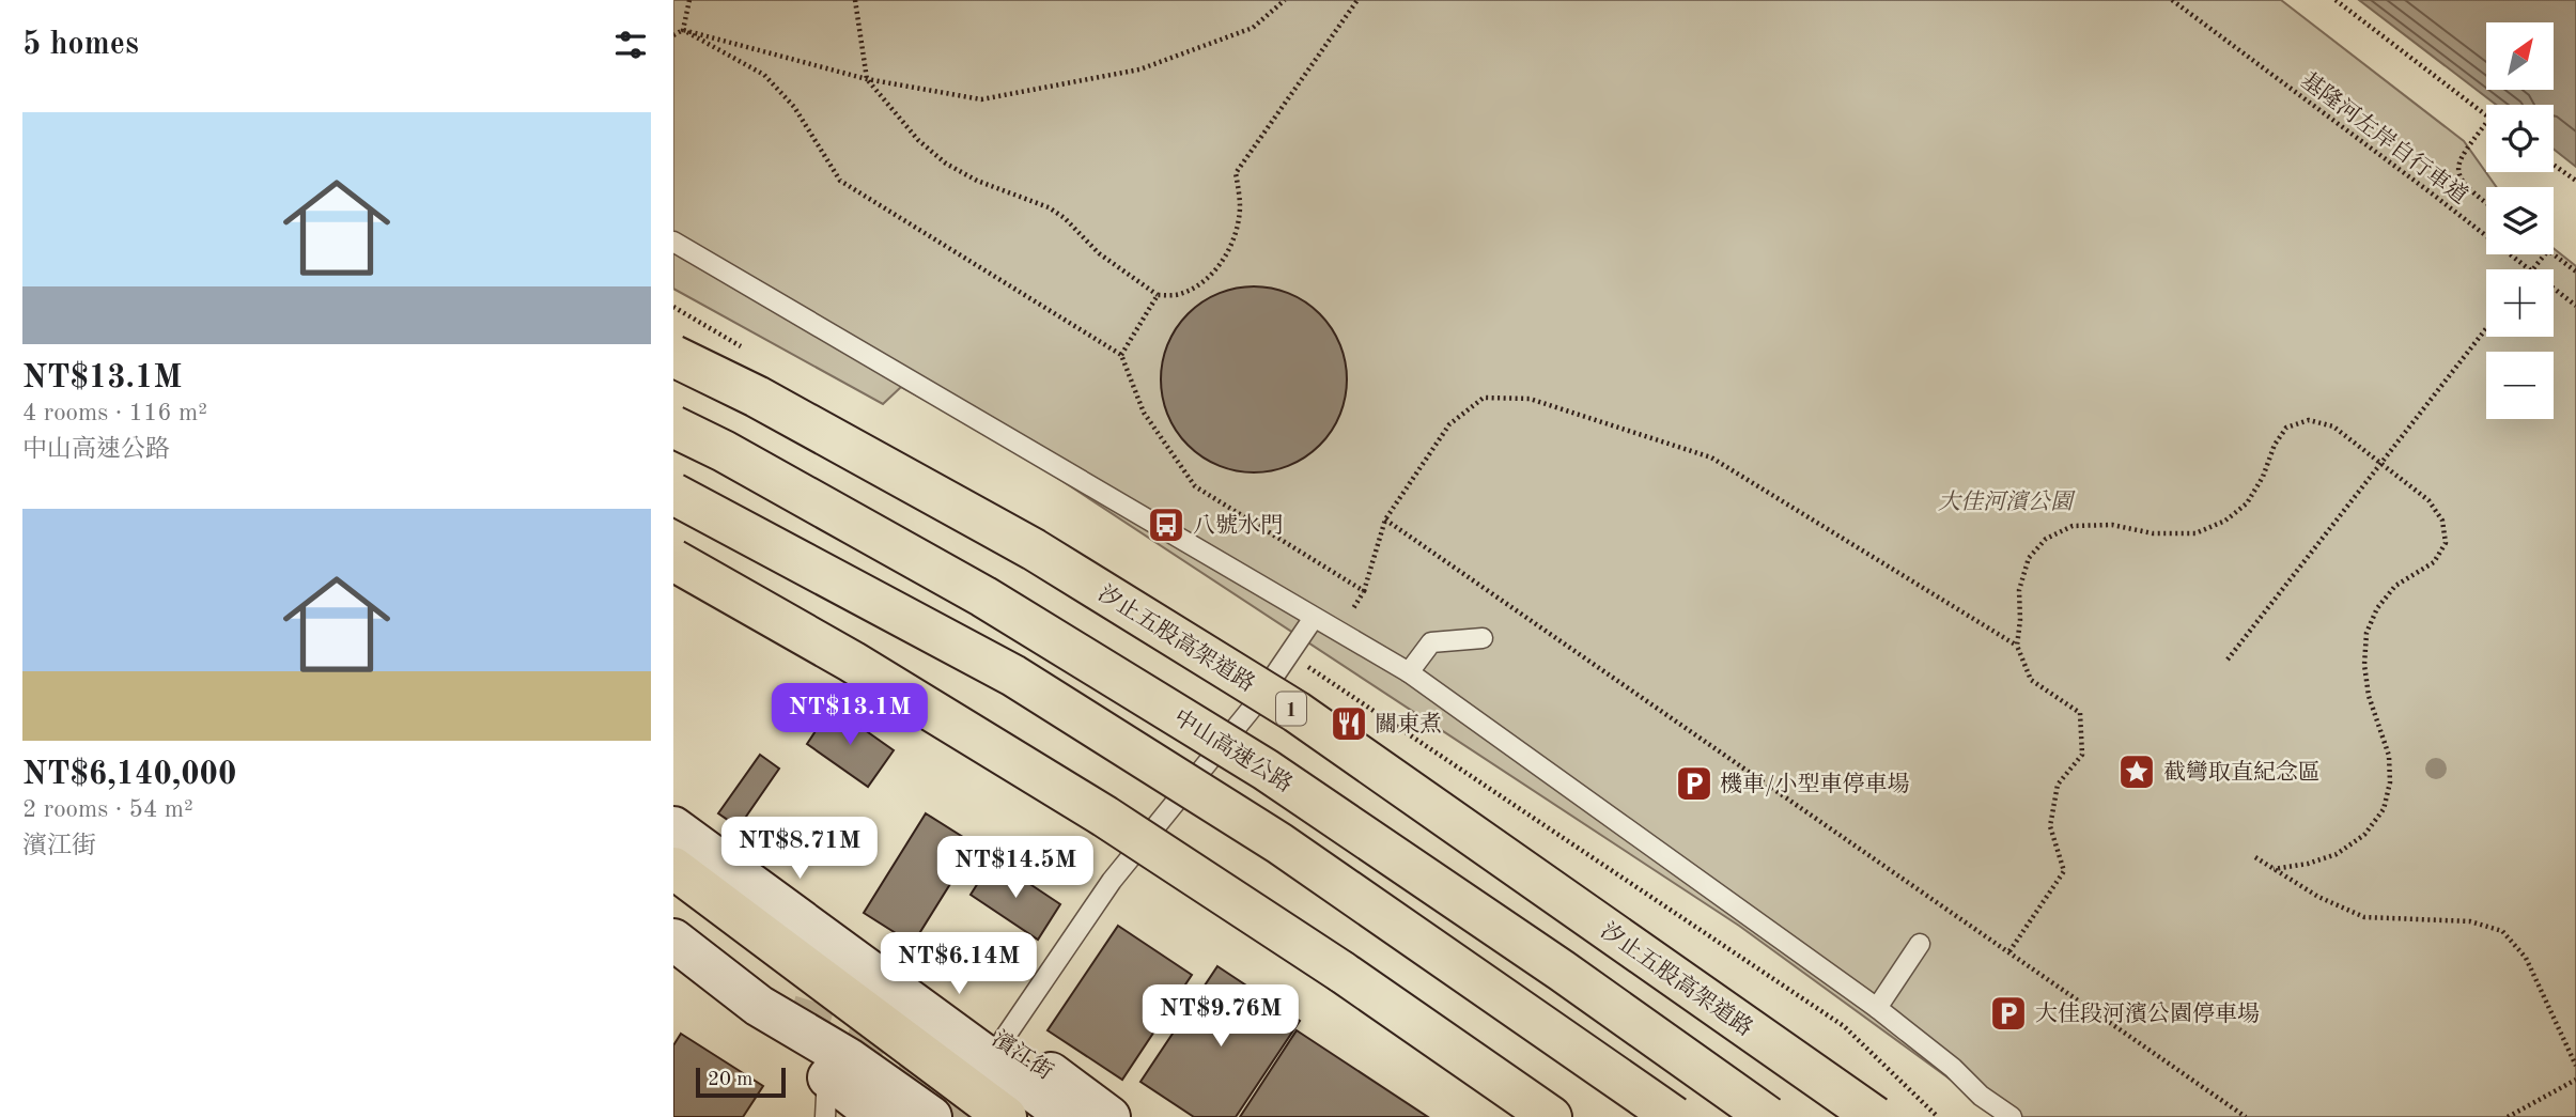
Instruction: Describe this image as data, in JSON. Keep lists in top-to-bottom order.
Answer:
{
  "streets": {
    "highway": ["汐止五股高架道路", "1", "中山高速公路"],
    "main road": ["濱江街"],
    "path": ["基隆河左岸自行車道"]
  },
  "parks": ["大佳河濱公園"],
  "places": {
    "bus stop": ["八號水門"],
    "restaurant": ["關東煮"],
    "place": ["截彎取直紀念區"],
    "parking": ["機車/小型車停車場", "大佳段河濱公園停車場"]
  },
  "scale_bar": "20 m",
  "north": "top right",
  "page": {
    "heading": "5 homes",
    "map_buttons": ["+", "−"],
    "list": [
      {
        "name": "NT$13.1M",
        "note": "4 rooms · 116 m² · 中山高速公路"
      },
      {
        "name": "NT$6,140,000",
        "note": "2 rooms · 54 m² · 濱江街"
      }
    ],
    "price": [
      "NT$13.1M",
      "NT$8.71M",
      "NT$14.5M",
      "NT$6.14M",
      "NT$9.76M"
    ],
    "scale": "20 m"
  }
}
